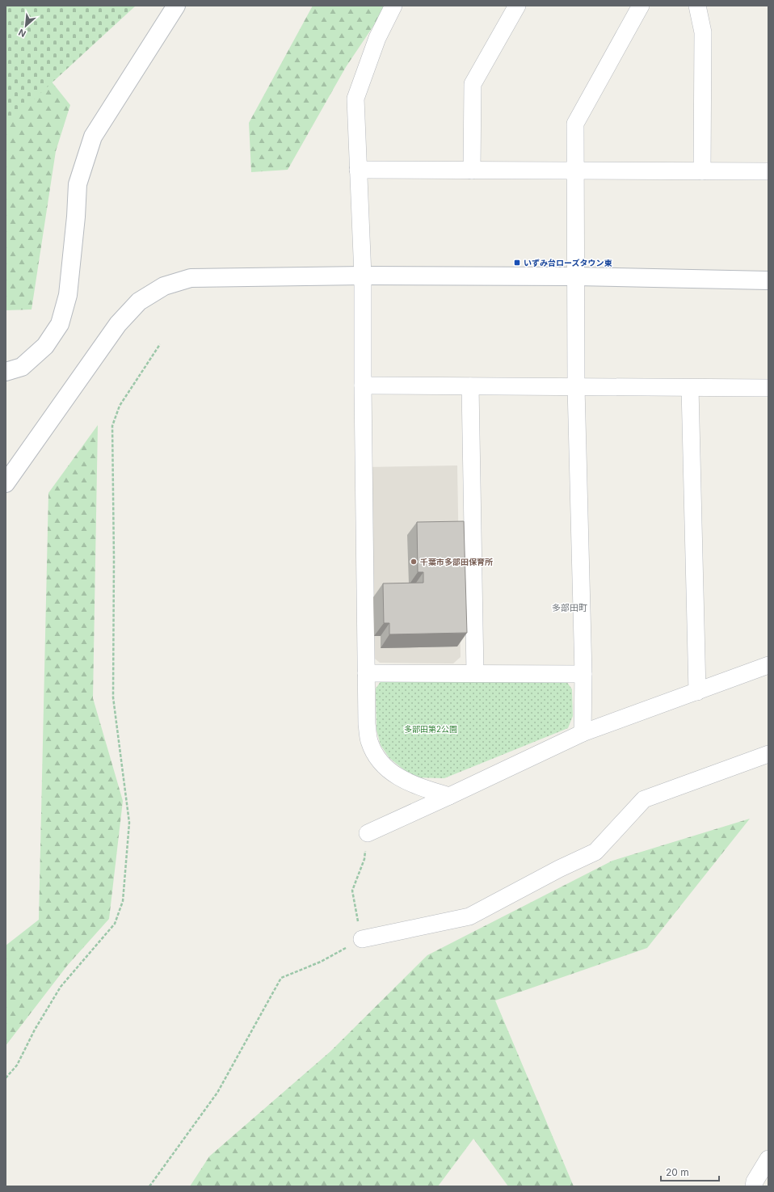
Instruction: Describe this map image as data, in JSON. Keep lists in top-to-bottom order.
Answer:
{
  "districts": ["多部田町"],
  "parks": ["多部田第2公園"],
  "places": {
    "transit": ["いずみ台ローズタウン東"],
    "other": ["千葉市多部田保育所"]
  },
  "scale_bar": "20 m",
  "north": "bottom left"
}
